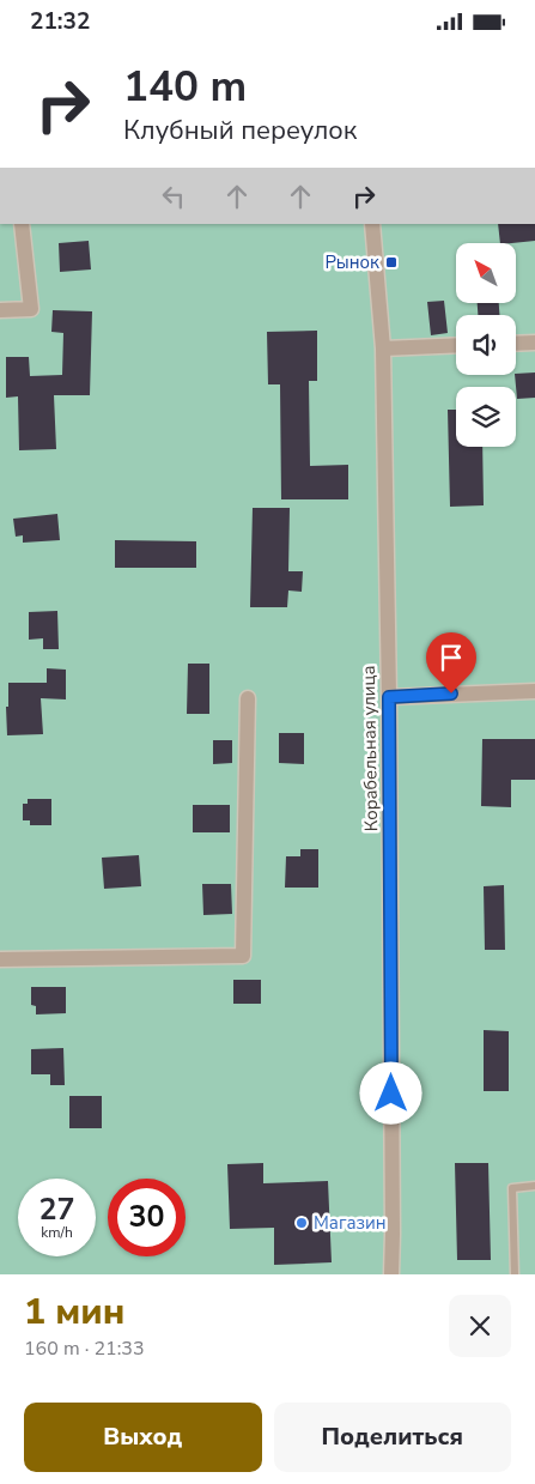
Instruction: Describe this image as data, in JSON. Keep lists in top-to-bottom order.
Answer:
{
  "streets": {
    "street": ["Корабельная улица"]
  },
  "places": {
    "transit": ["Рынок"],
    "other": ["Магазин"]
  },
  "north": "top left",
  "page": {
    "status": "21:32",
    "turn": ["140 m", "Клубный переулок"],
    "speed": "27 km/h",
    "limit": "30",
    "heading": ["1 мин", "160 m · 21:33"],
    "buttons": ["Выход", "Поделиться"]
  }
}
